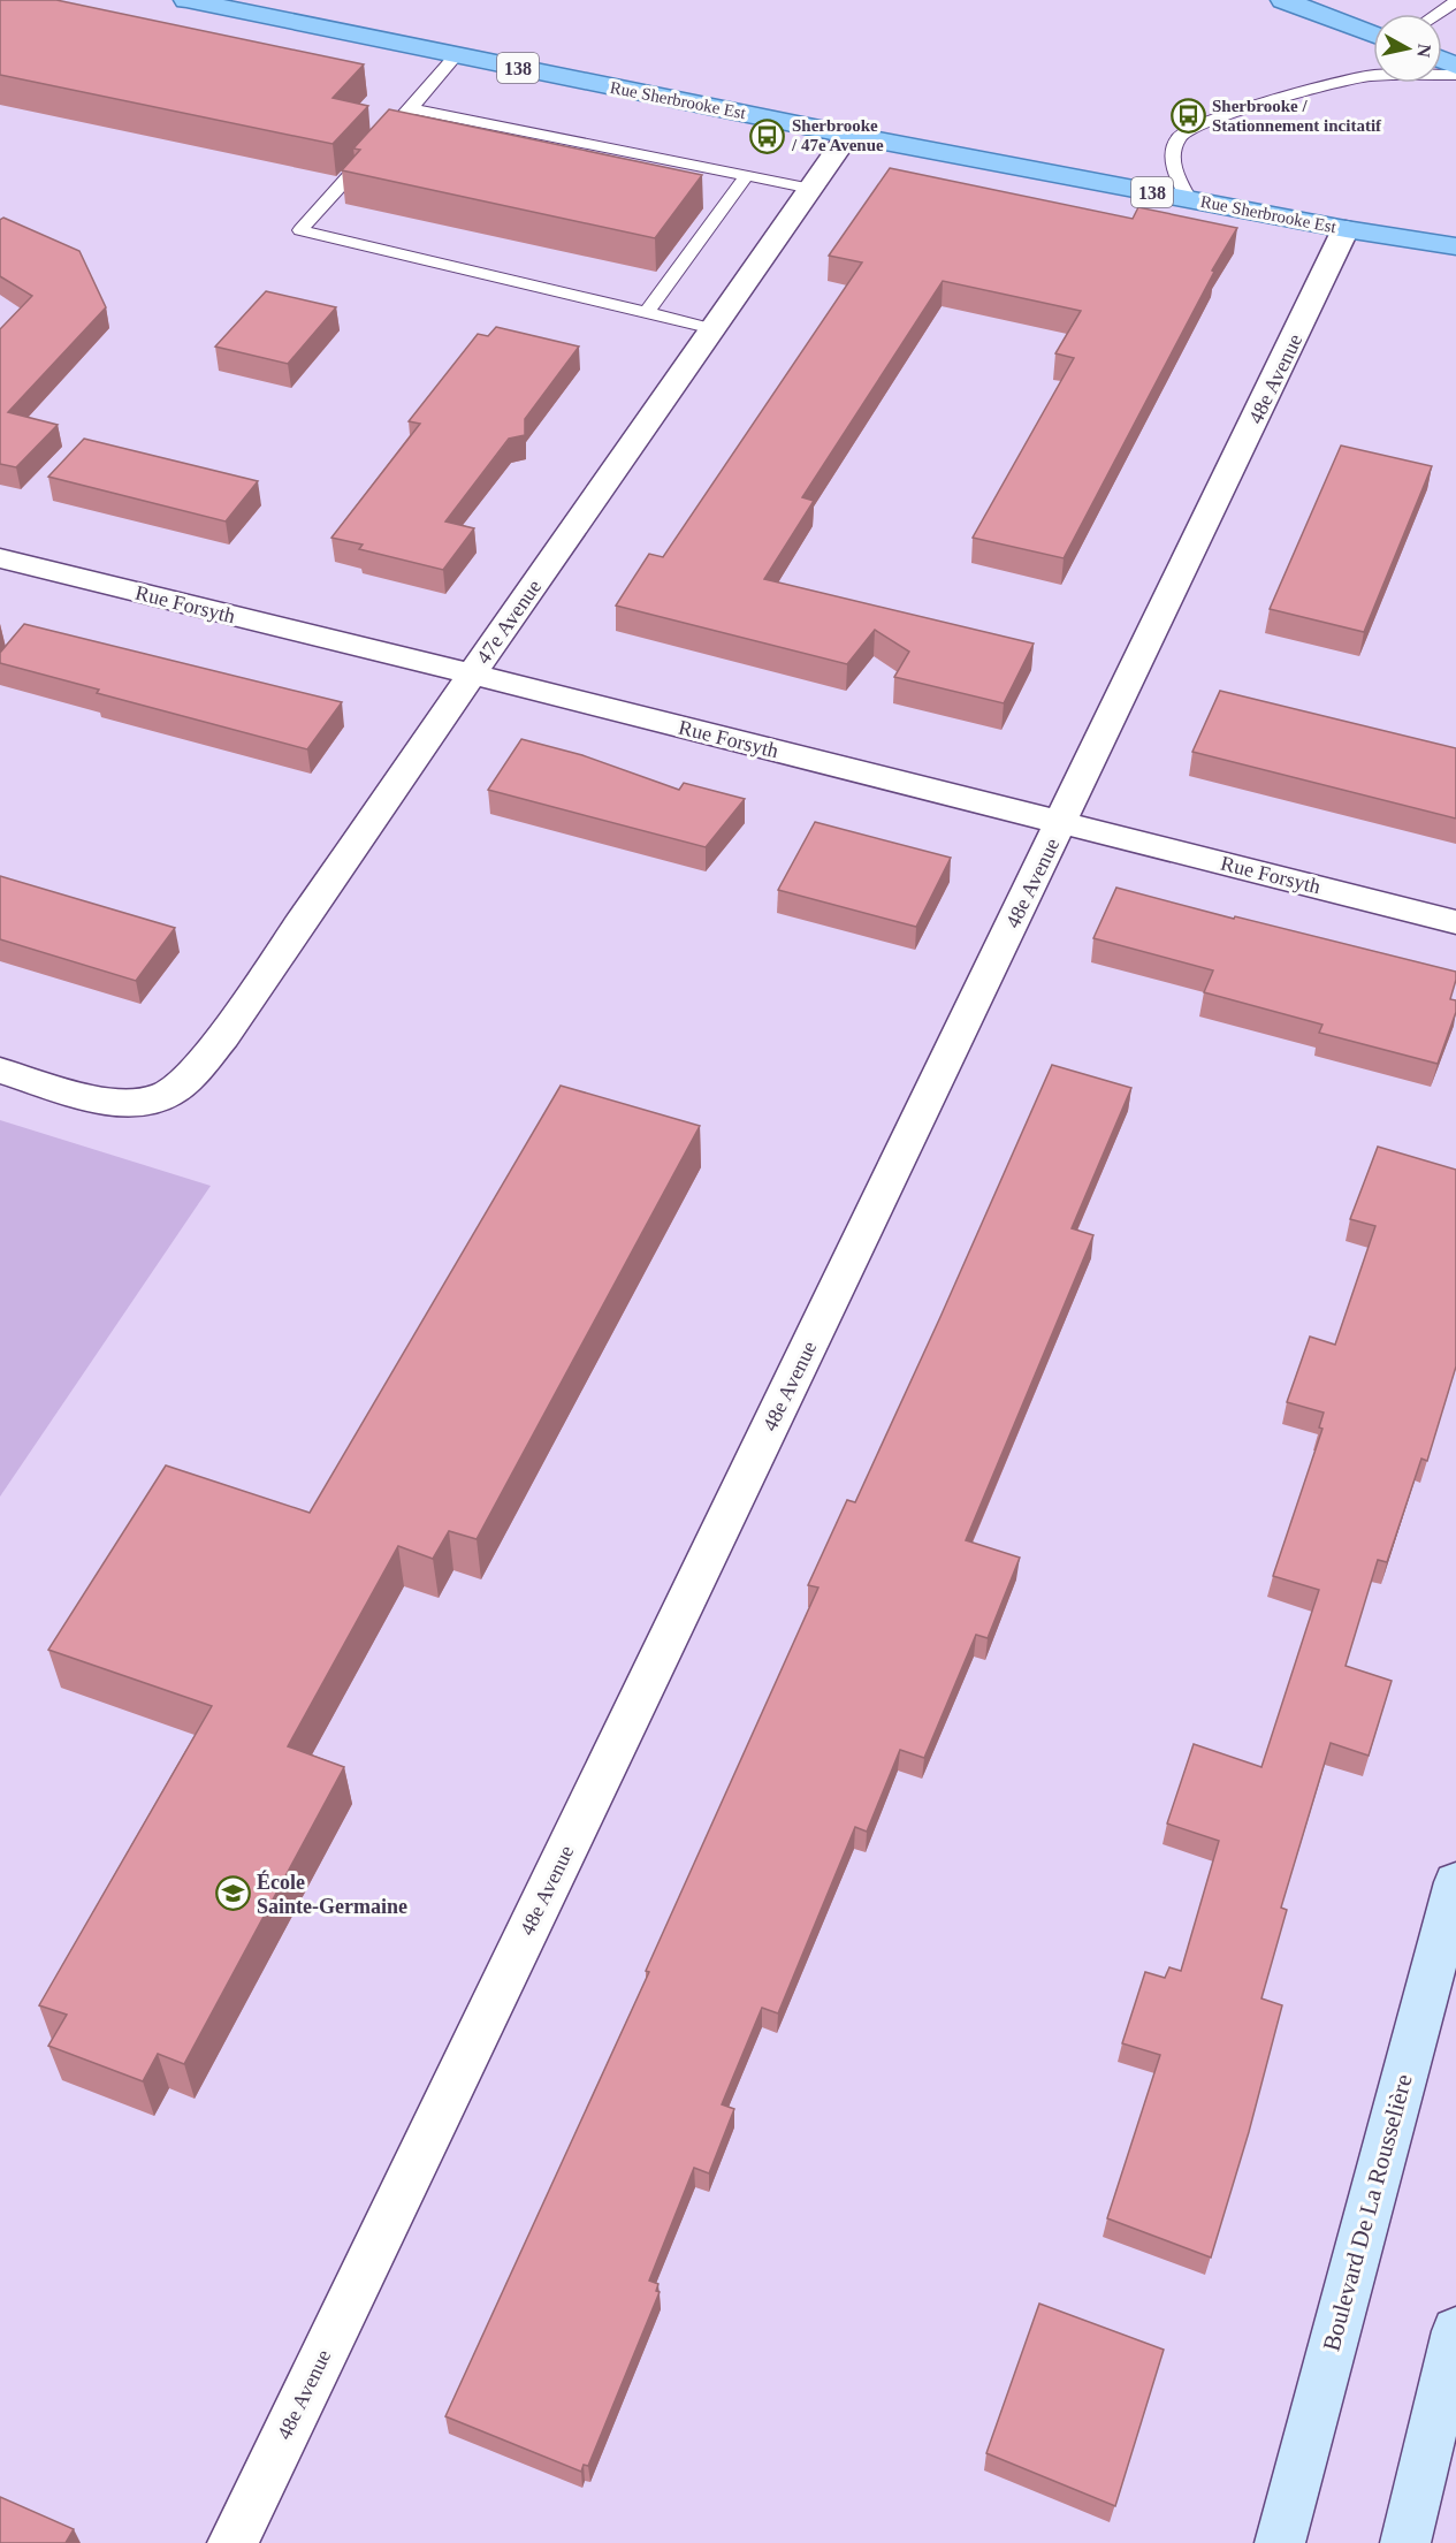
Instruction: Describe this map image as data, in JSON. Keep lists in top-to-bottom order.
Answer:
{
  "streets": {
    "main road": ["138", "Rue Sherbrooke Est"],
    "street": [
      "48e Avenue",
      "Rue Forsyth",
      "47e Avenue",
      "Boulevard De La Rousselière"
    ]
  },
  "crossings": [
    ["Rue Sherbrooke Est", "48e Avenue"],
    ["Rue Sherbrooke Est", "47e Avenue"],
    ["48e Avenue", "Rue Forsyth"],
    ["Rue Forsyth", "47e Avenue"]
  ],
  "places": {
    "bus stop": ["Sherbrooke / Stationnement incitatif", "Sherbrooke / 47e Avenue"],
    "school or university": ["École Sainte-Germaine"]
  },
  "north": "right"
}
